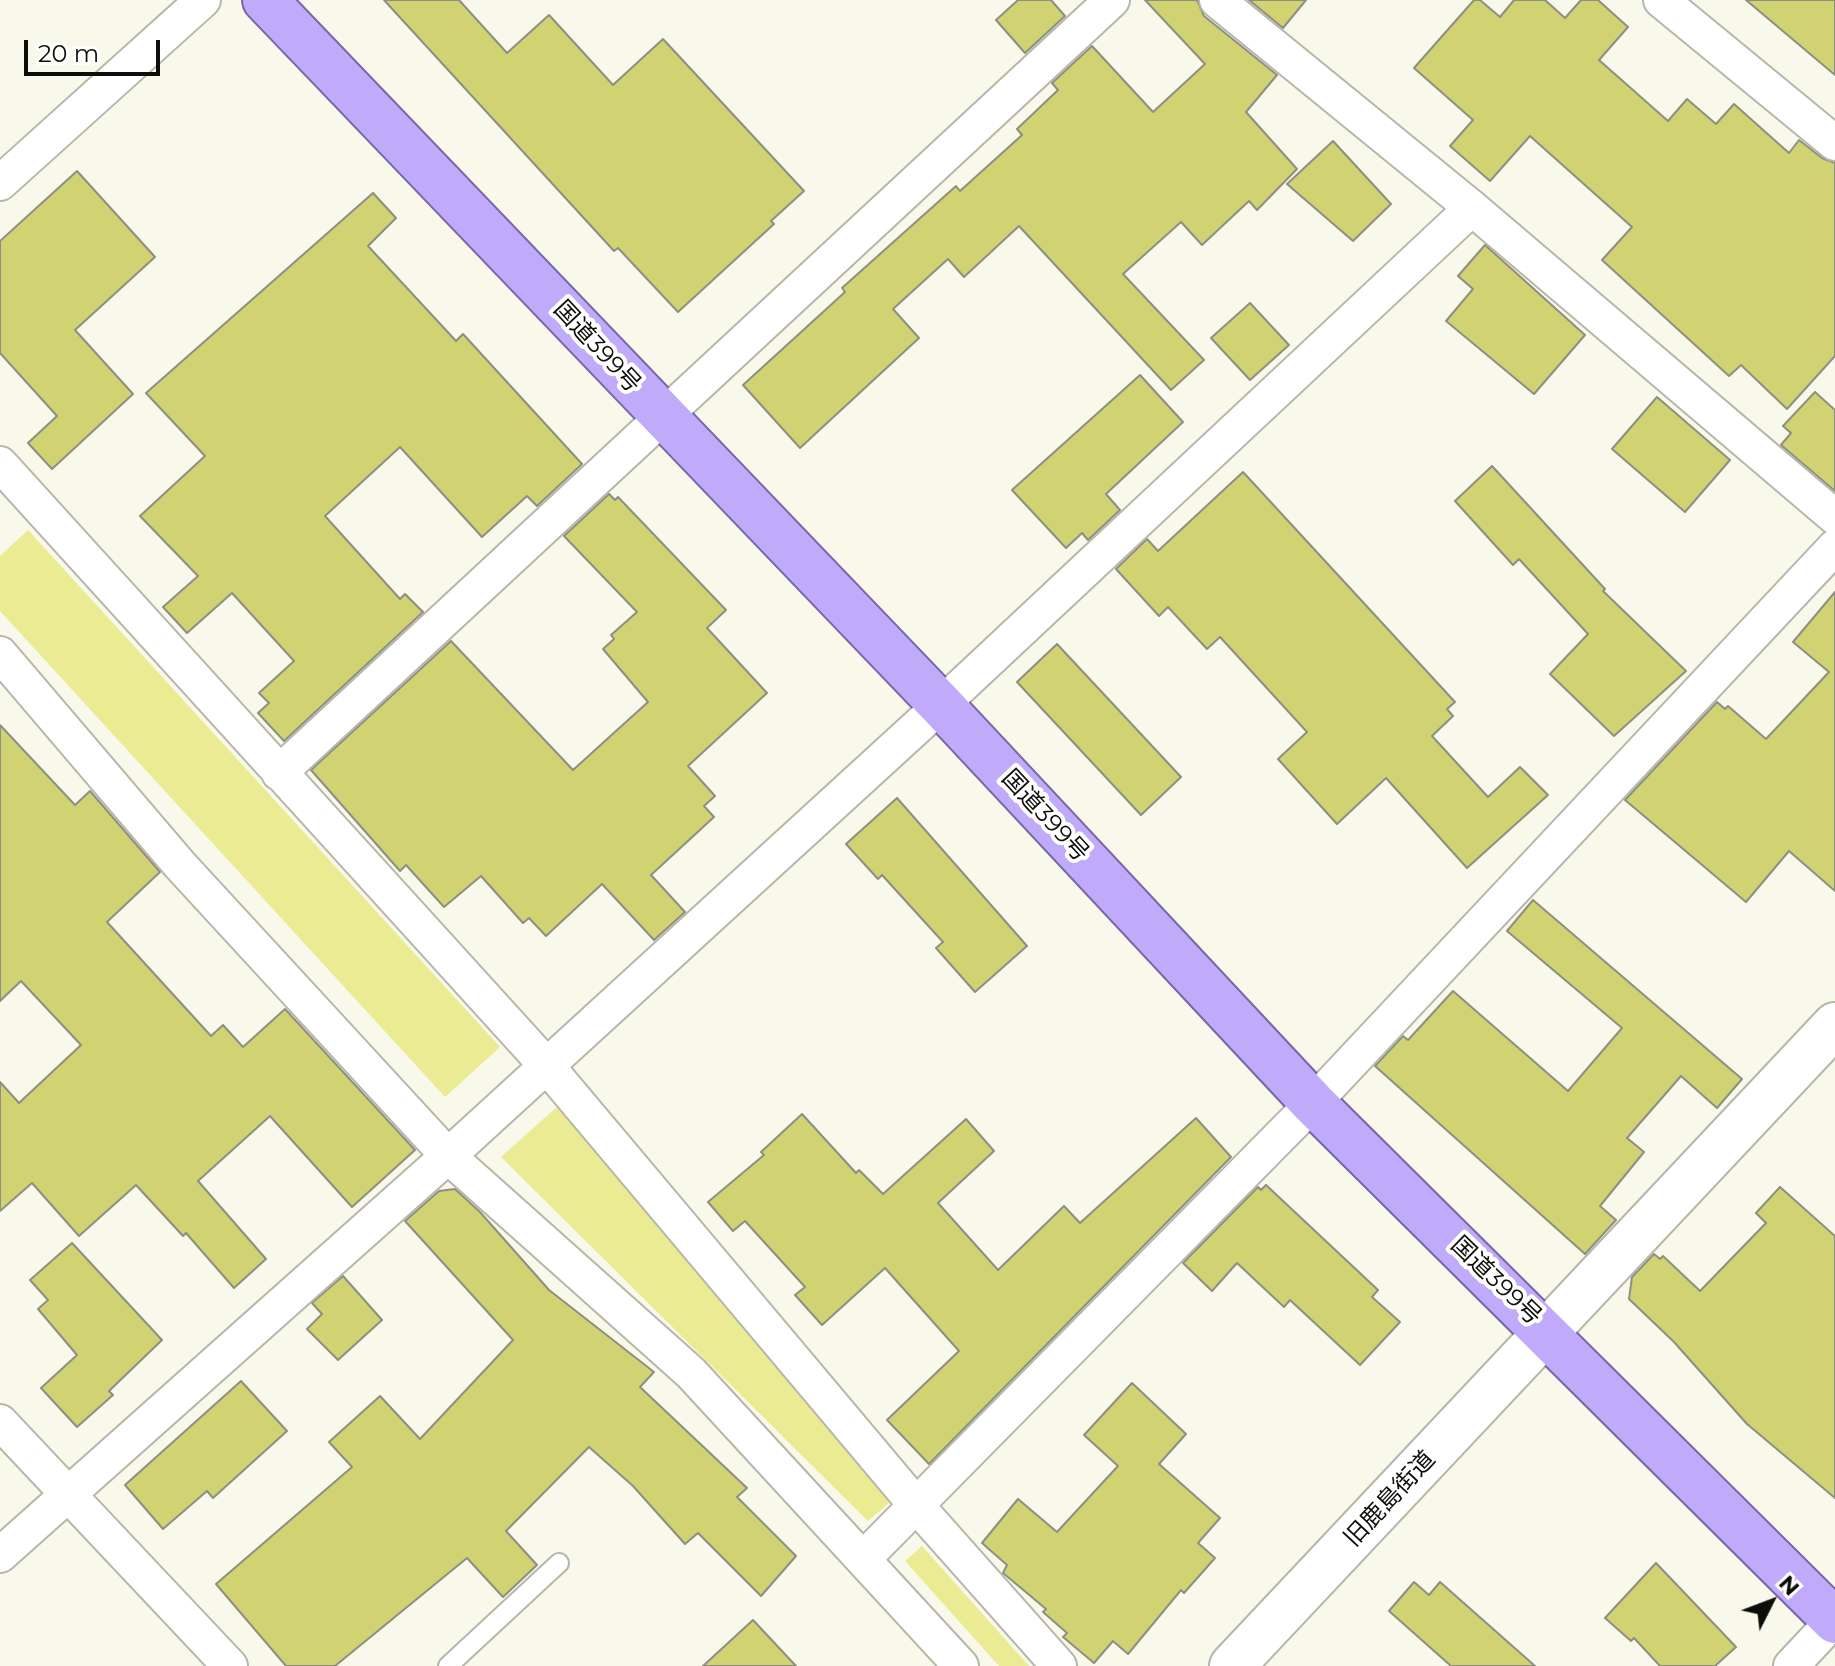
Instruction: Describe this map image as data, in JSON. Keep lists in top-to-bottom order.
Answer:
{
  "streets": {
    "highway": ["国道399号"],
    "street": ["旧鹿島街道"]
  },
  "crossings": [
    ["国道399号", "旧鹿島街道"]
  ],
  "scale_bar": "20 m",
  "north": "top right"
}
